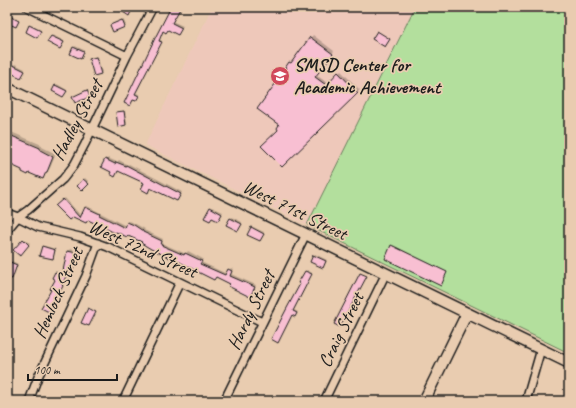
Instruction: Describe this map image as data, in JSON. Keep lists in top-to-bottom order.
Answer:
{
  "streets": {
    "street": [
      "Hadley Street",
      "West 71st Street",
      "West 72nd Street",
      "Hemlock Street",
      "Hardy Street",
      "Craig Street"
    ]
  },
  "crossings": [
    ["Hadley Street", "West 71st Street"],
    ["Hadley Street", "West 72nd Street"],
    ["West 71st Street", "Hardy Street"],
    ["West 71st Street", "Craig Street"],
    ["West 72nd Street", "Hemlock Street"],
    ["West 72nd Street", "Hardy Street"]
  ],
  "places": {
    "school or university": ["SMSD Center for Academic Achievement"]
  },
  "scale_bar": "100 m"
}
